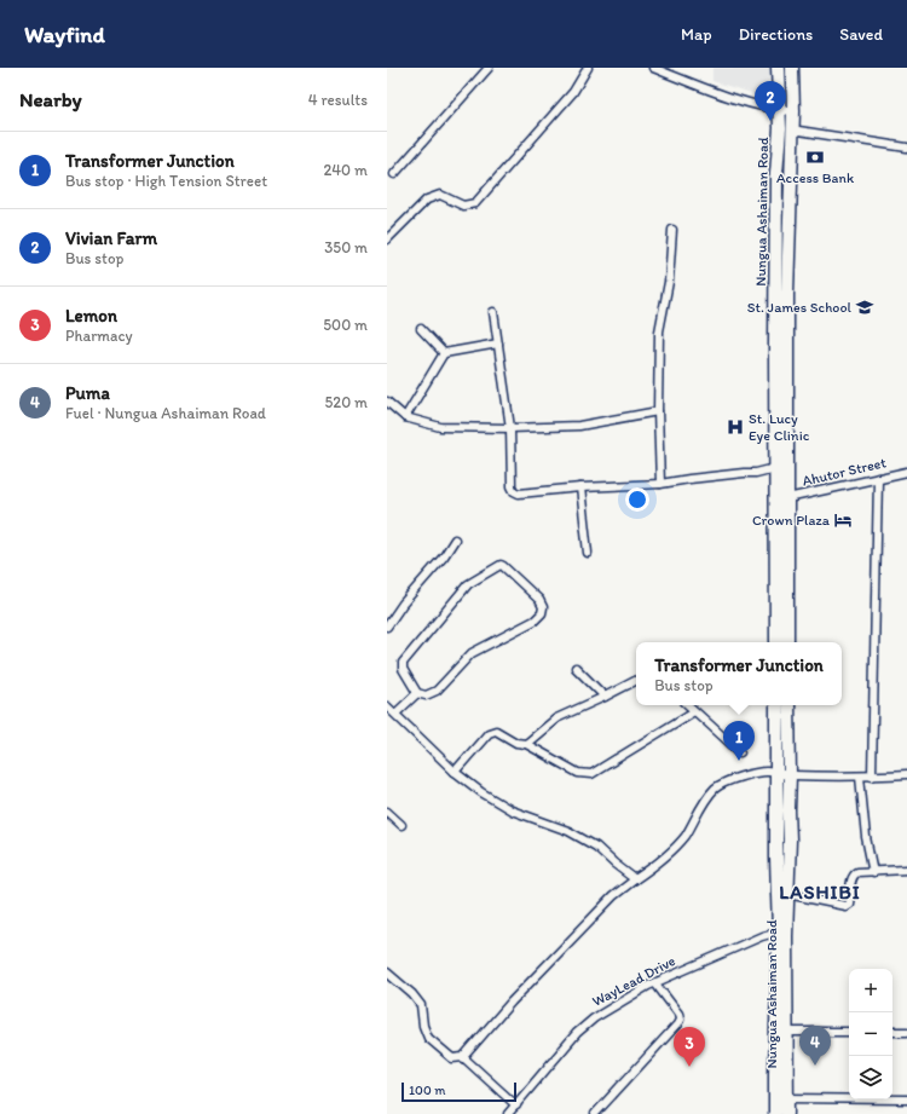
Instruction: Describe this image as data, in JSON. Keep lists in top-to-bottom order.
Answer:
{
  "streets": {
    "main road": ["Nungua Ashaiman Road"],
    "street": ["Ahutor Street", "WayLead Drive"]
  },
  "crossings": [
    ["Nungua Ashaiman Road", "Ahutor Street"],
    ["Nungua Ashaiman Road", "WayLead Drive"]
  ],
  "districts": ["LASHIBI"],
  "places": {
    "bank": ["Access Bank"],
    "school or university": ["St. James School"],
    "hospital": ["St. Lucy Eye Clinic"],
    "hotel": ["Crown Plaza"]
  },
  "scale_bar": "100 m",
  "page": {
    "header": "Wayfind",
    "nav": ["Map", "Directions", "Saved"],
    "heading": ["Nearby", "4 results"],
    "pins": [
      "2",
      "1",
      "4",
      "3"
    ],
    "list": [
      {
        "mark": "1",
        "name": "Transformer Junction",
        "note": "Bus stop · High Tension Street",
        "value": "240 m"
      },
      {
        "mark": "2",
        "name": "Vivian Farm",
        "note": "Bus stop",
        "value": "350 m"
      },
      {
        "mark": "3",
        "name": "Lemon",
        "note": "Pharmacy",
        "value": "500 m"
      },
      {
        "mark": "4",
        "name": "Puma",
        "note": "Fuel · Nungua Ashaiman Road",
        "value": "520 m"
      }
    ],
    "popup": ["Transformer Junction", "Bus stop"],
    "map_buttons": ["+", "−"],
    "scale": "100 m"
  }
}
